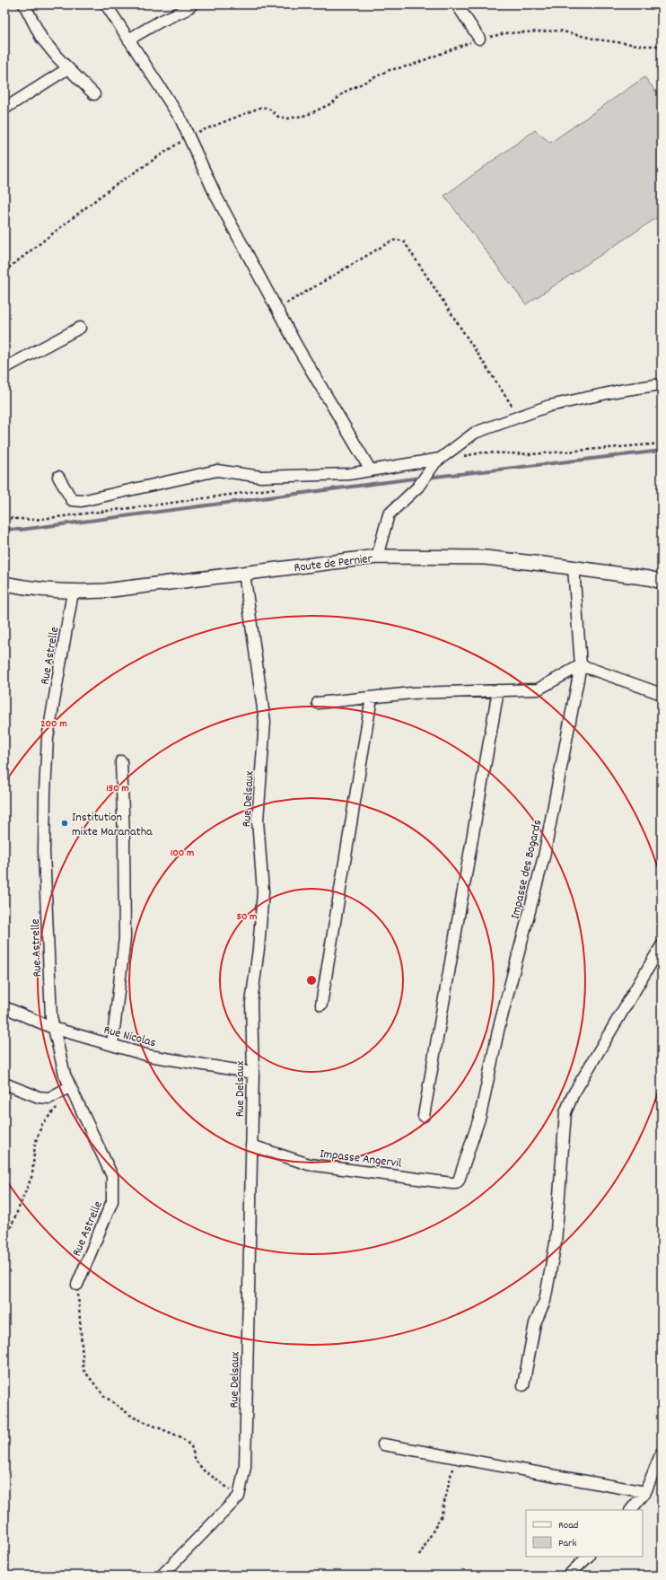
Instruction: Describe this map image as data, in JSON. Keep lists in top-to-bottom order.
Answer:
{
  "streets": {
    "street": [
      "Route de Pernier",
      "Rue Astrelle",
      "Rue Delsaux",
      "Impasse des Bogards",
      "Rue Nicolas",
      "Impasse Angervil"
    ]
  },
  "crossings": [
    ["Route de Pernier", "Rue Astrelle"],
    ["Route de Pernier", "Rue Delsaux"],
    ["Route de Pernier", "Impasse des Bogards"],
    ["Rue Astrelle", "Rue Nicolas"],
    ["Rue Delsaux", "Rue Nicolas"],
    ["Rue Delsaux", "Impasse Angervil"],
    ["Impasse des Bogards", "Impasse Angervil"]
  ],
  "places": ["Institution mixte Maranatha"],
  "legend": ["Road", "Park"],
  "rings": [
    "200 m",
    "150 m",
    "100 m",
    "50 m"
  ]
}
